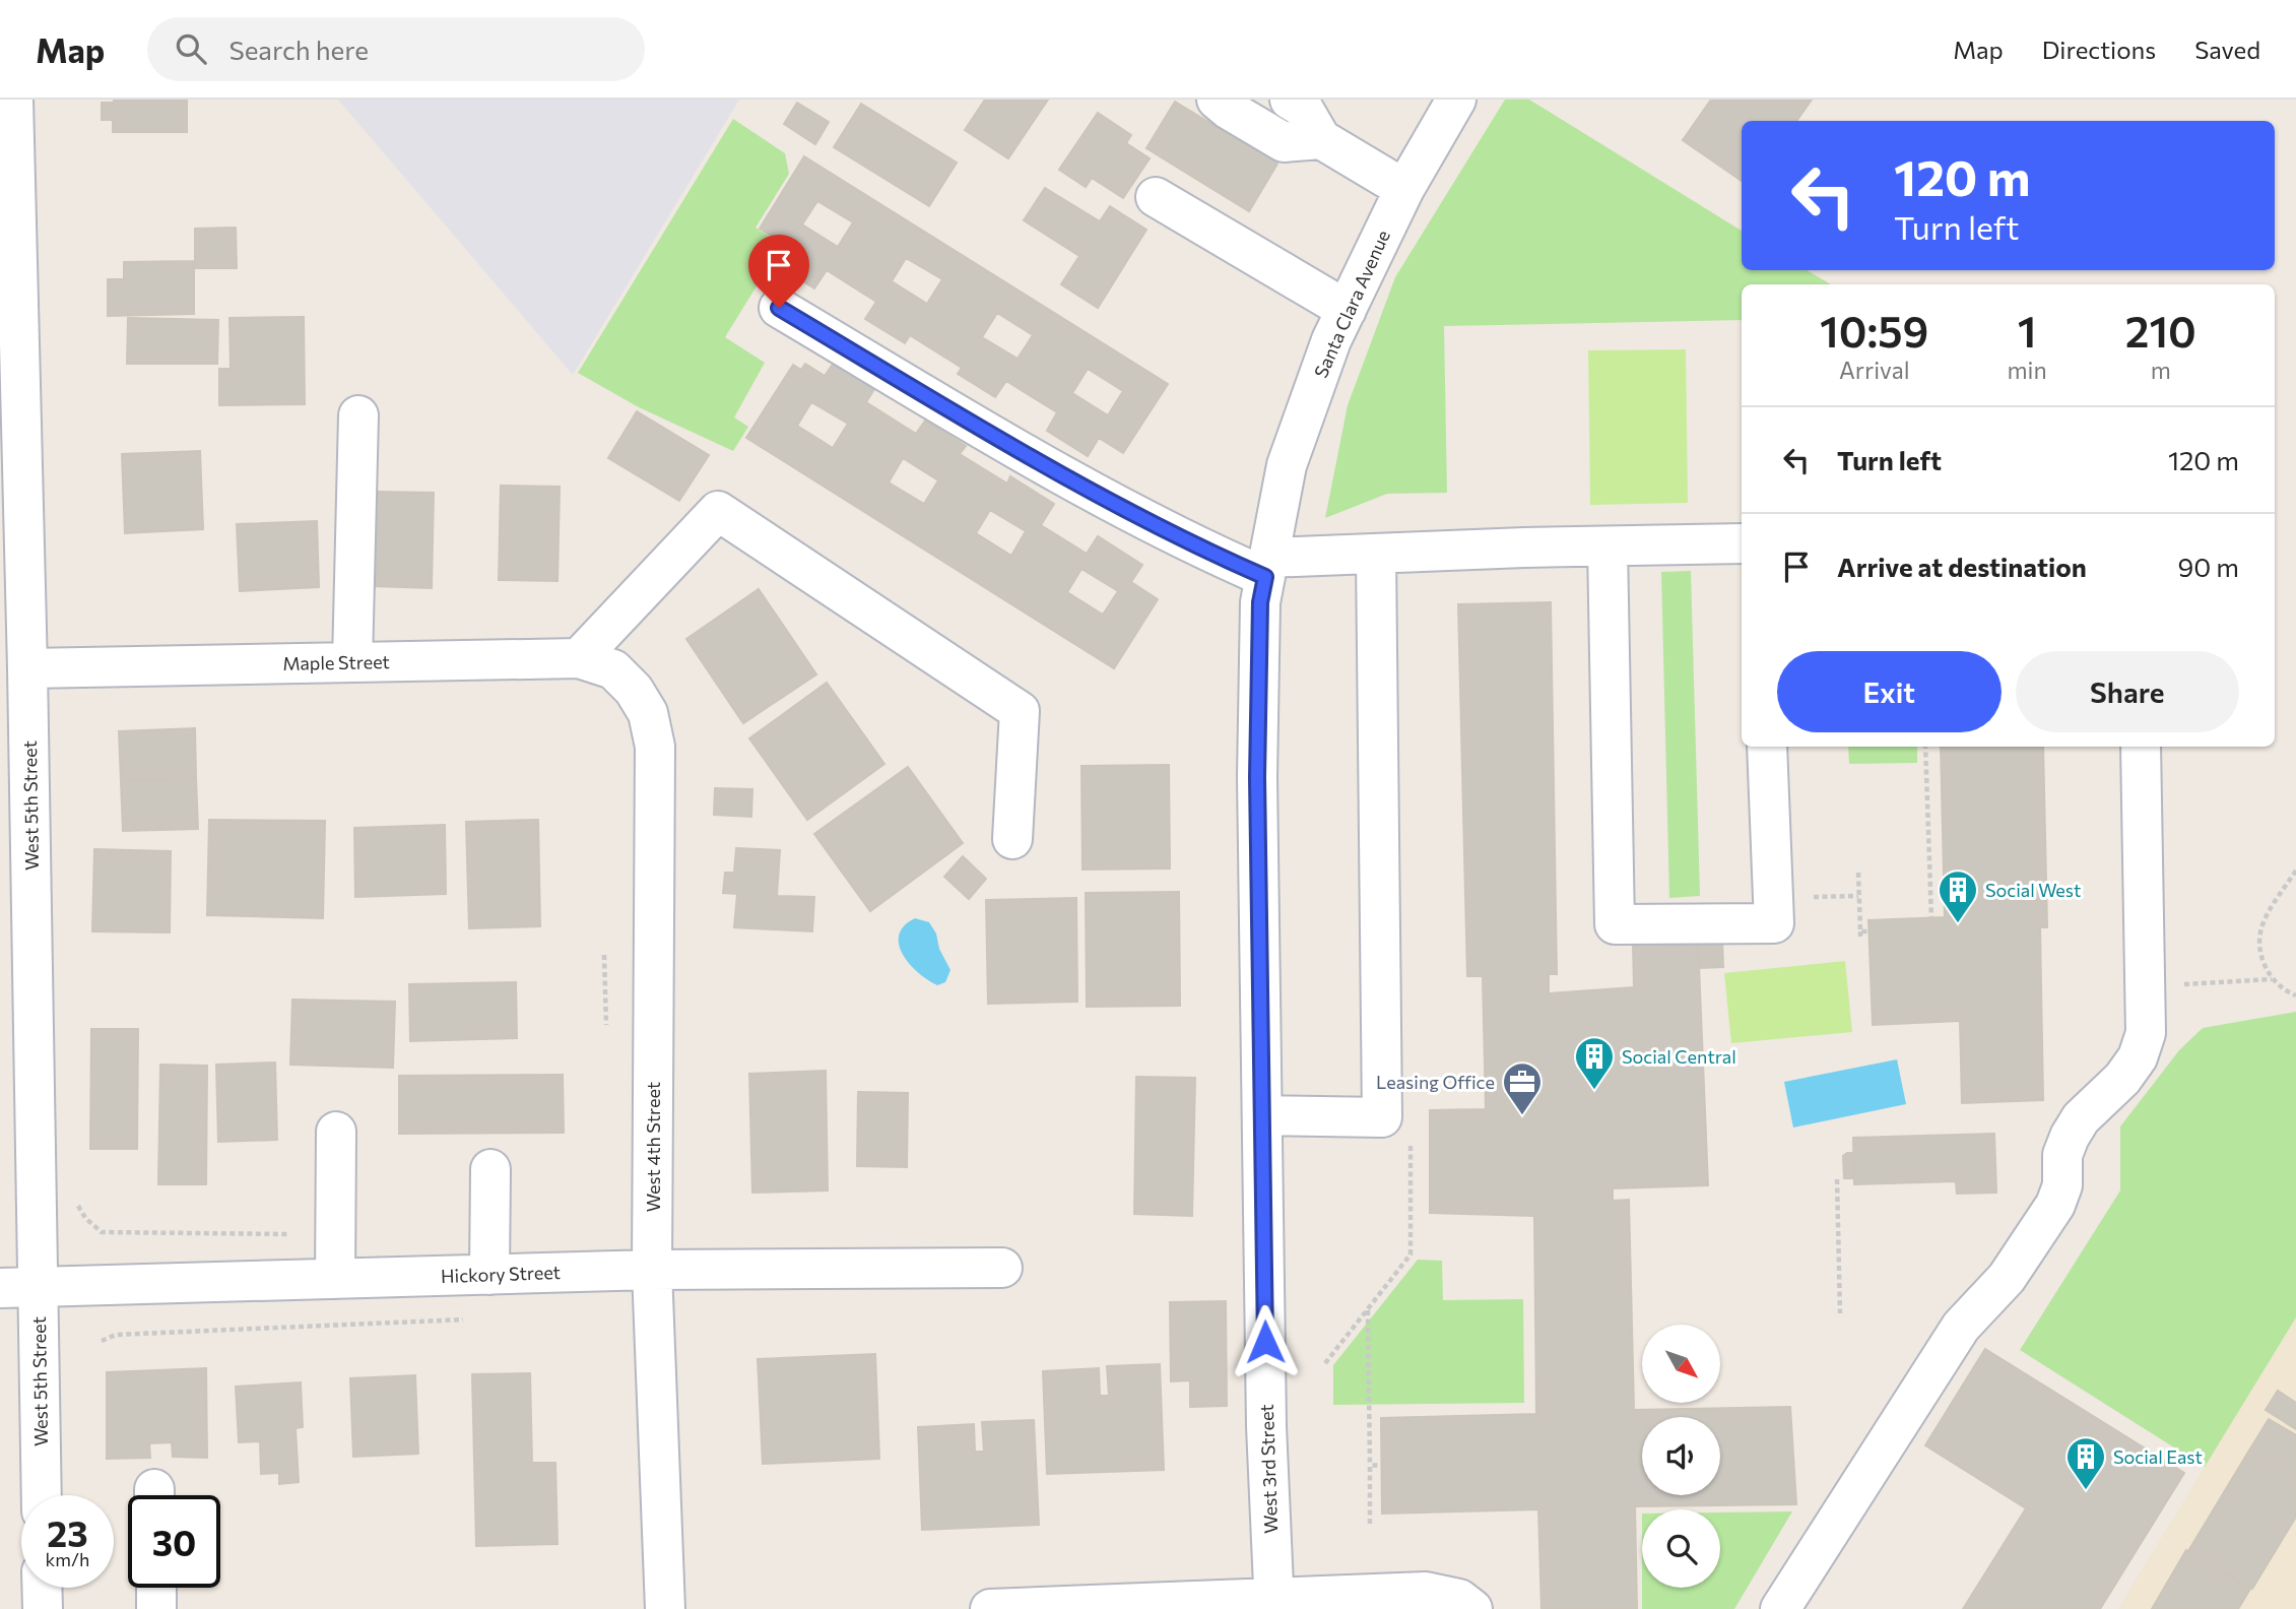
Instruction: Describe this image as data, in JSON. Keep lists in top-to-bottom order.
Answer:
{
  "streets": {
    "street": [
      "Santa Clara Avenue",
      "Maple Street",
      "West 5th Street",
      "West 4th Street",
      "Hickory Street",
      "West 3rd Street"
    ]
  },
  "crossings": [
    ["Santa Clara Avenue", "West 3rd Street"],
    ["Maple Street", "West 5th Street"],
    ["Maple Street", "West 4th Street"],
    ["West 5th Street", "Hickory Street"],
    ["West 4th Street", "Hickory Street"]
  ],
  "places": {
    "building": ["Social West", "Social Central", "Social East"],
    "office": ["Leasing Office"]
  },
  "north": "bottom right",
  "page": {
    "header": "Map",
    "search": "Search here",
    "nav": ["Map", "Directions", "Saved"],
    "turn": ["120 m", "Turn left"],
    "eta": [
      "10:59",
      "Arrival",
      "1",
      "min",
      "210",
      "m"
    ],
    "list": [
      {
        "name": "Turn left",
        "value": "120 m"
      },
      {
        "name": "Arrive at destination",
        "value": "90 m"
      }
    ],
    "buttons": ["Exit", "Share"],
    "speed": "23 km/h",
    "limit": "30"
  }
}
